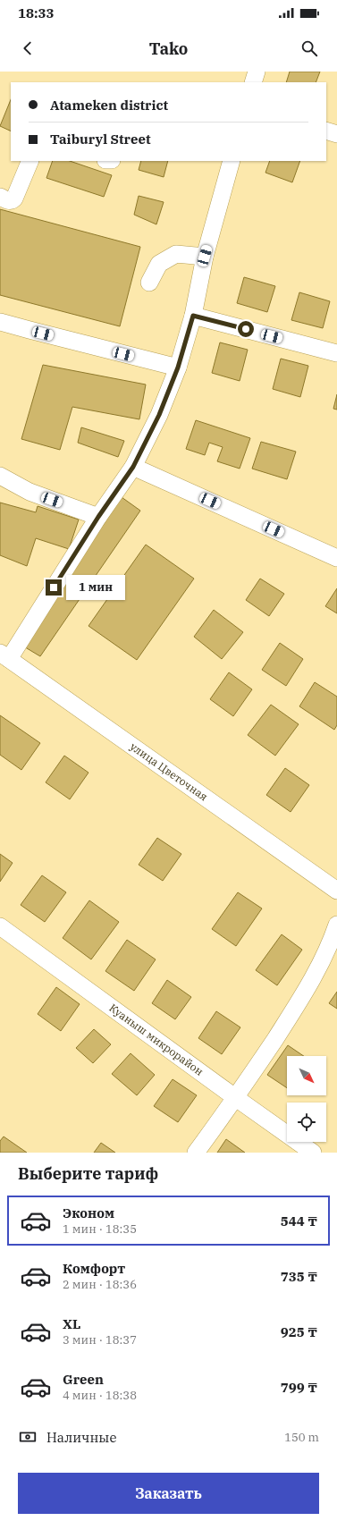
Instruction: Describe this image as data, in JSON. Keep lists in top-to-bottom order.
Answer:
{
  "streets": {
    "street": ["улица Цветочная", "Куаныш микрорайон"]
  },
  "north": "bottom right",
  "page": {
    "status": "18:33",
    "header": "Tako",
    "banner": ["Atameken district", "Taiburyl Street"],
    "bubble": "1 мин",
    "heading": "Выберите тариф",
    "list": [
      {
        "name": "Эконом",
        "note": "1 мин · 18:35",
        "value": "544 ₸"
      },
      {
        "name": "Комфорт",
        "note": "2 мин · 18:36",
        "value": "735 ₸"
      },
      {
        "name": "XL",
        "note": "3 мин · 18:37",
        "value": "925 ₸"
      },
      {
        "name": "Green",
        "note": "4 мин · 18:38",
        "value": "799 ₸"
      }
    ],
    "pay": ["Наличные", "150 m"],
    "buttons": "Заказать"
  }
}
